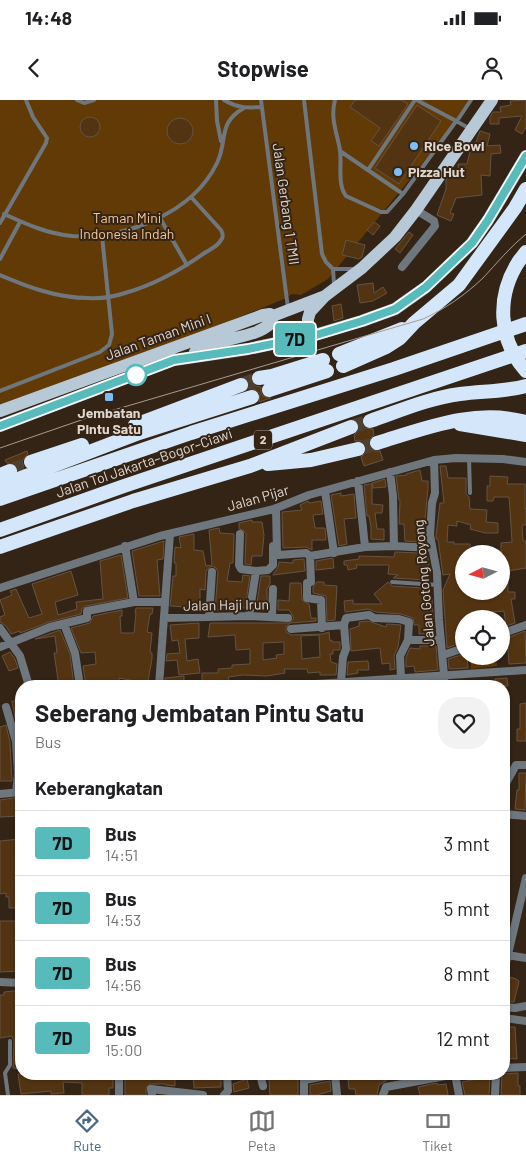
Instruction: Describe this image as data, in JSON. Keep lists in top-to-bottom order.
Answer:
{
  "streets": {
    "highway": ["2", "Jalan Tol Jakarta–Bogor–Ciawi"],
    "main road": ["Jalan Taman Mini I"],
    "street": ["Jalan Pijar", "Jalan Gotong Royong", "Jalan Haji Irun"],
    "lane": ["Jalan Gerbang 1 TMII"]
  },
  "crossings": [
    ["Jalan Gerbang 1 TMII", "Jalan Taman Mini I"],
    ["Jalan Pijar", "Jalan Gotong Royong"],
    ["Jalan Pijar", "Jalan Haji Irun"]
  ],
  "parks": ["Taman Mini Indonesia Indah"],
  "places": {
    "other": ["Rice Bowl", "Pizza Hut"],
    "transit": ["Jembatan Pintu Satu"]
  },
  "lines": ["bus line 7D"],
  "north": "left",
  "page": {
    "status": "14:48",
    "header": "Stopwise",
    "on_map": "7D",
    "heading": [
      ["Seberang Jembatan Pintu Satu", "Bus"],
      "Keberangkatan"
    ],
    "list": [
      {
        "mark": "7D",
        "name": "Bus",
        "note": "14:51",
        "value": "3 mnt"
      },
      {
        "mark": "7D",
        "name": "Bus",
        "note": "14:53",
        "value": "5 mnt"
      },
      {
        "mark": "7D",
        "name": "Bus",
        "note": "14:56",
        "value": "8 mnt"
      },
      {
        "mark": "7D",
        "name": "Bus",
        "note": "15:00",
        "value": "12 mnt"
      }
    ],
    "tabs": ["Rute", "Peta", "Tiket"]
  }
}
